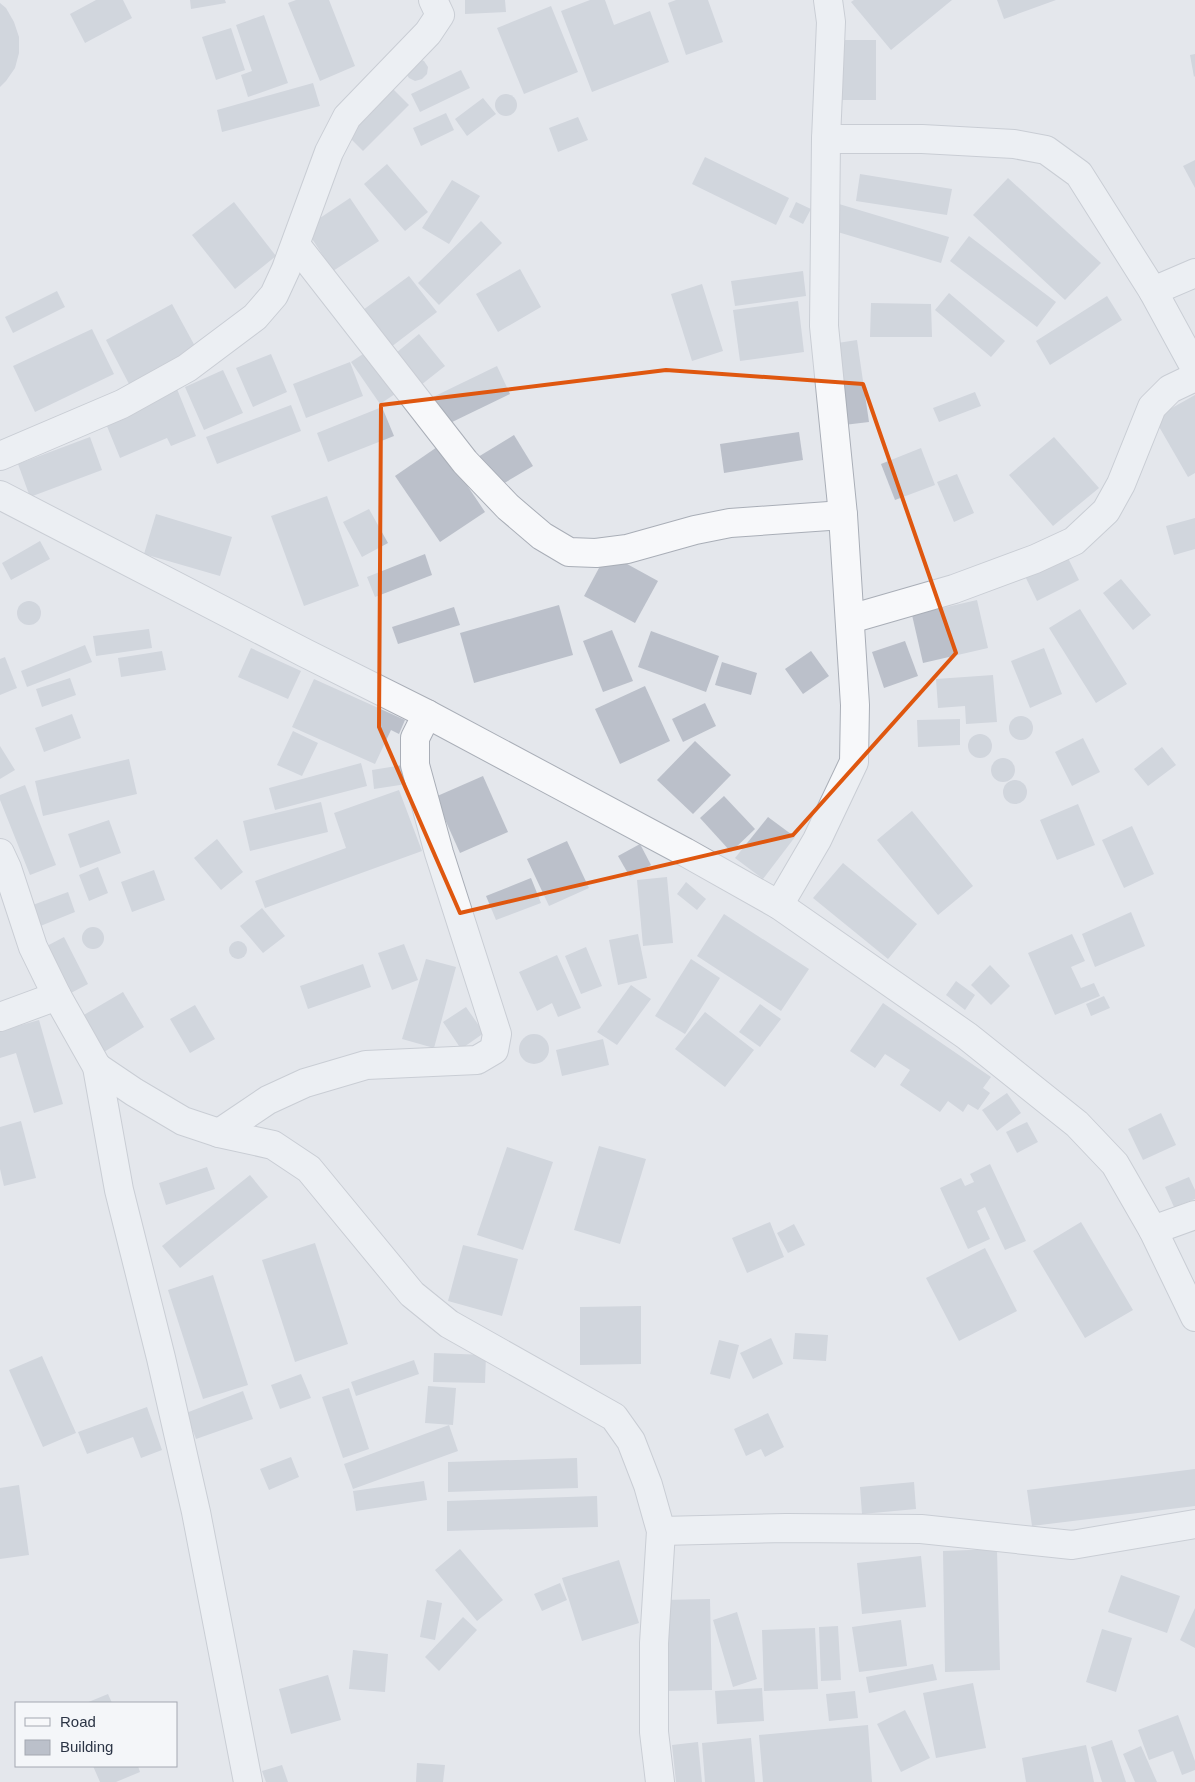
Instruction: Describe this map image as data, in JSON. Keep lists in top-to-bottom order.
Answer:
{
  "legend": ["Road", "Building"]
}
